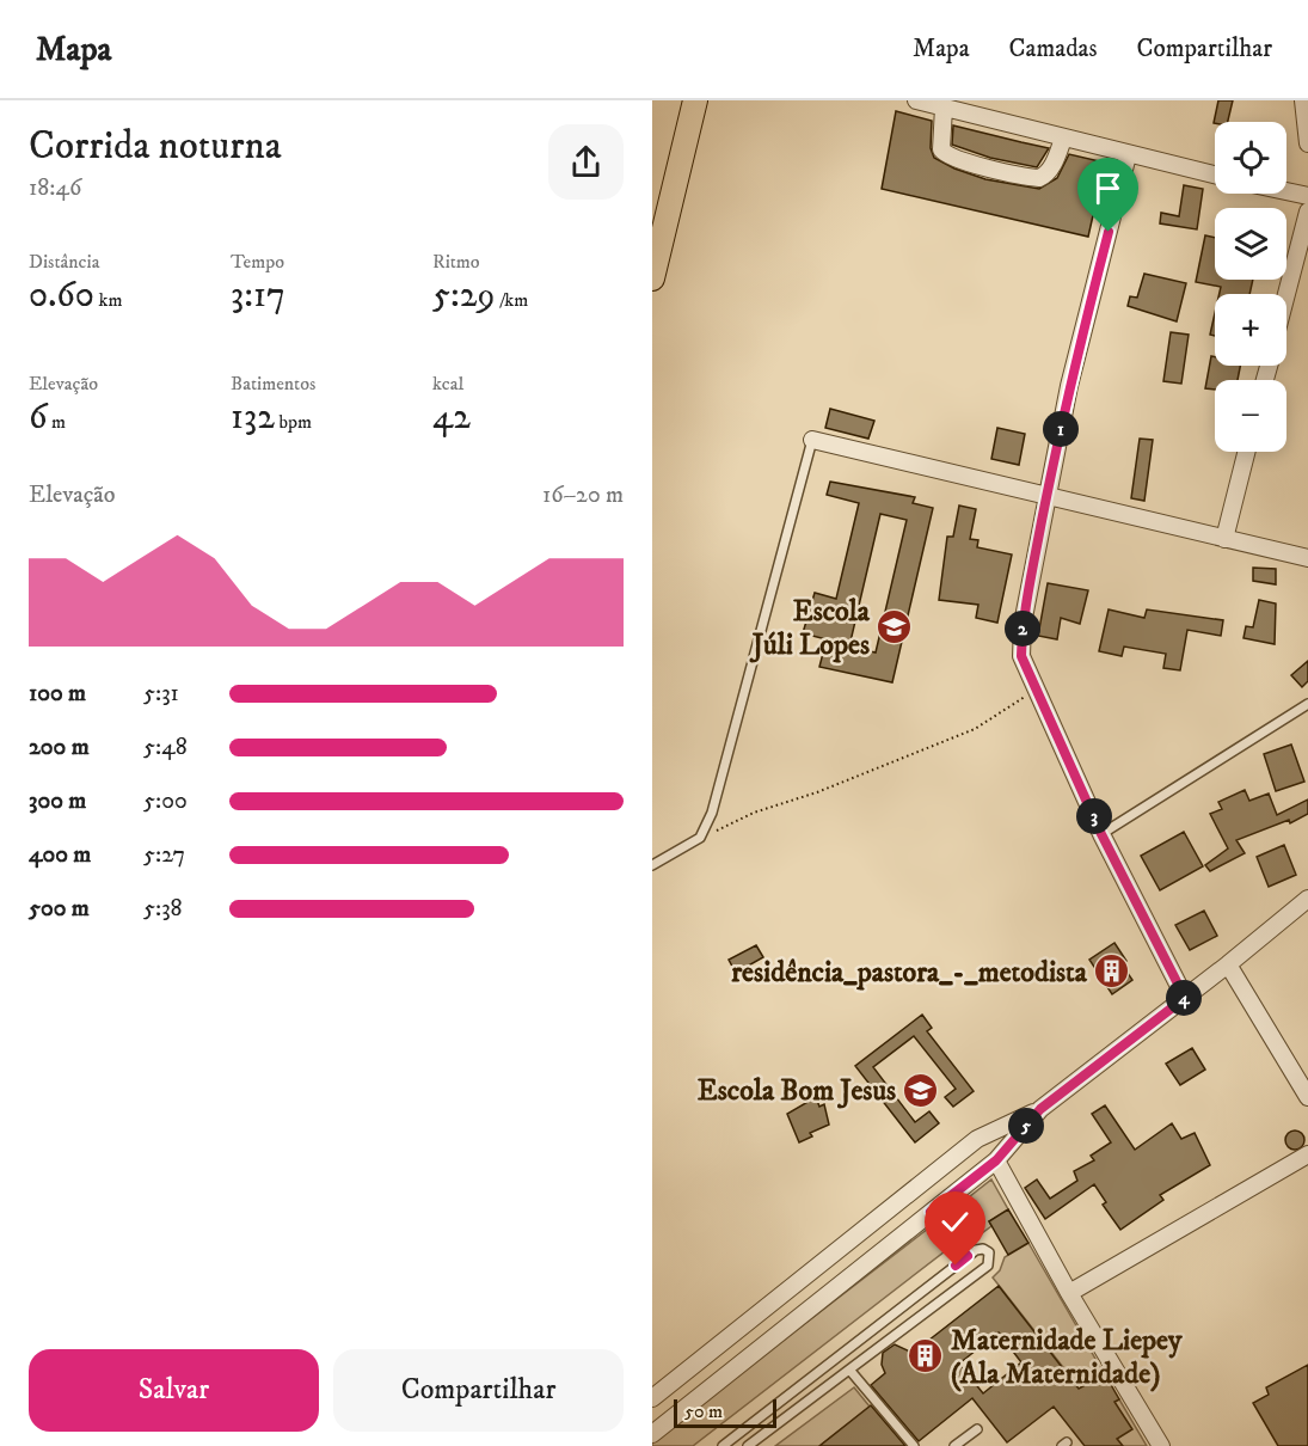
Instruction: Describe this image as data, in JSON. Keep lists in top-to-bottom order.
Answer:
{
  "places": {
    "school or university": ["Escola Júli Lopes", "Escola Bom Jesus"],
    "building": ["residência_pastora_-_metodista", "Maternidade Liepey (Ala Maternidade)"]
  },
  "scale_bar": "50 m",
  "page": {
    "header": "Mapa",
    "nav": ["Mapa", "Camadas", "Compartilhar"],
    "heading": ["Corrida noturna", "18:46"],
    "map_buttons": ["+", "−"],
    "stats": [
      ["Distância", "0.60 km"],
      ["Tempo", "3:17"],
      ["Ritmo", "5:29 /km"],
      ["Elevação", "6 m"],
      ["Batimentos", "132 bpm"],
      ["kcal", "42"]
    ],
    "pins": [
      "1",
      "2",
      "3",
      "4",
      "5"
    ],
    "chart": ["Elevação", "16–20 m"],
    "list": [
      {
        "name": "100 m",
        "note": "5:31"
      },
      {
        "name": "200 m",
        "note": "5:48"
      },
      {
        "name": "300 m",
        "note": "5:00"
      },
      {
        "name": "400 m",
        "note": "5:27"
      },
      {
        "name": "500 m",
        "note": "5:38"
      }
    ],
    "buttons": ["Salvar", "Compartilhar"],
    "scale": "50 m"
  }
}
